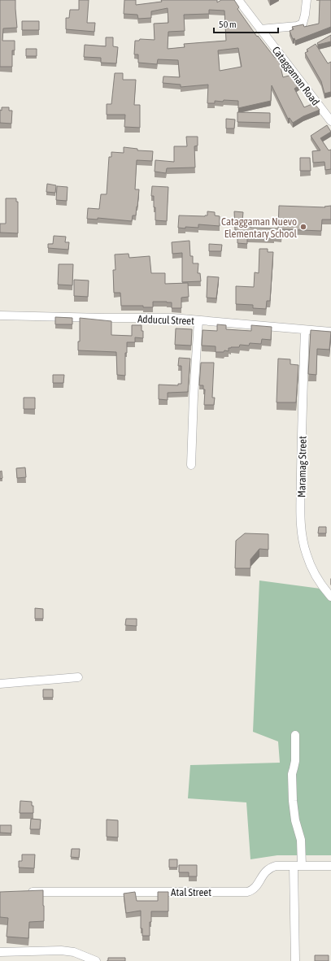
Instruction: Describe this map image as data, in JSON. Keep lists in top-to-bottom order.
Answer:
{
  "streets": {
    "street": [
      "Cataggaman Road",
      "Adducul Street",
      "Maramag Street",
      "Atal Street"
    ]
  },
  "crossings": [
    ["Adducul Street", "Maramag Street"]
  ],
  "places": ["Cataggaman Nuevo Elementary School"],
  "scale_bar": "50 m"
}
